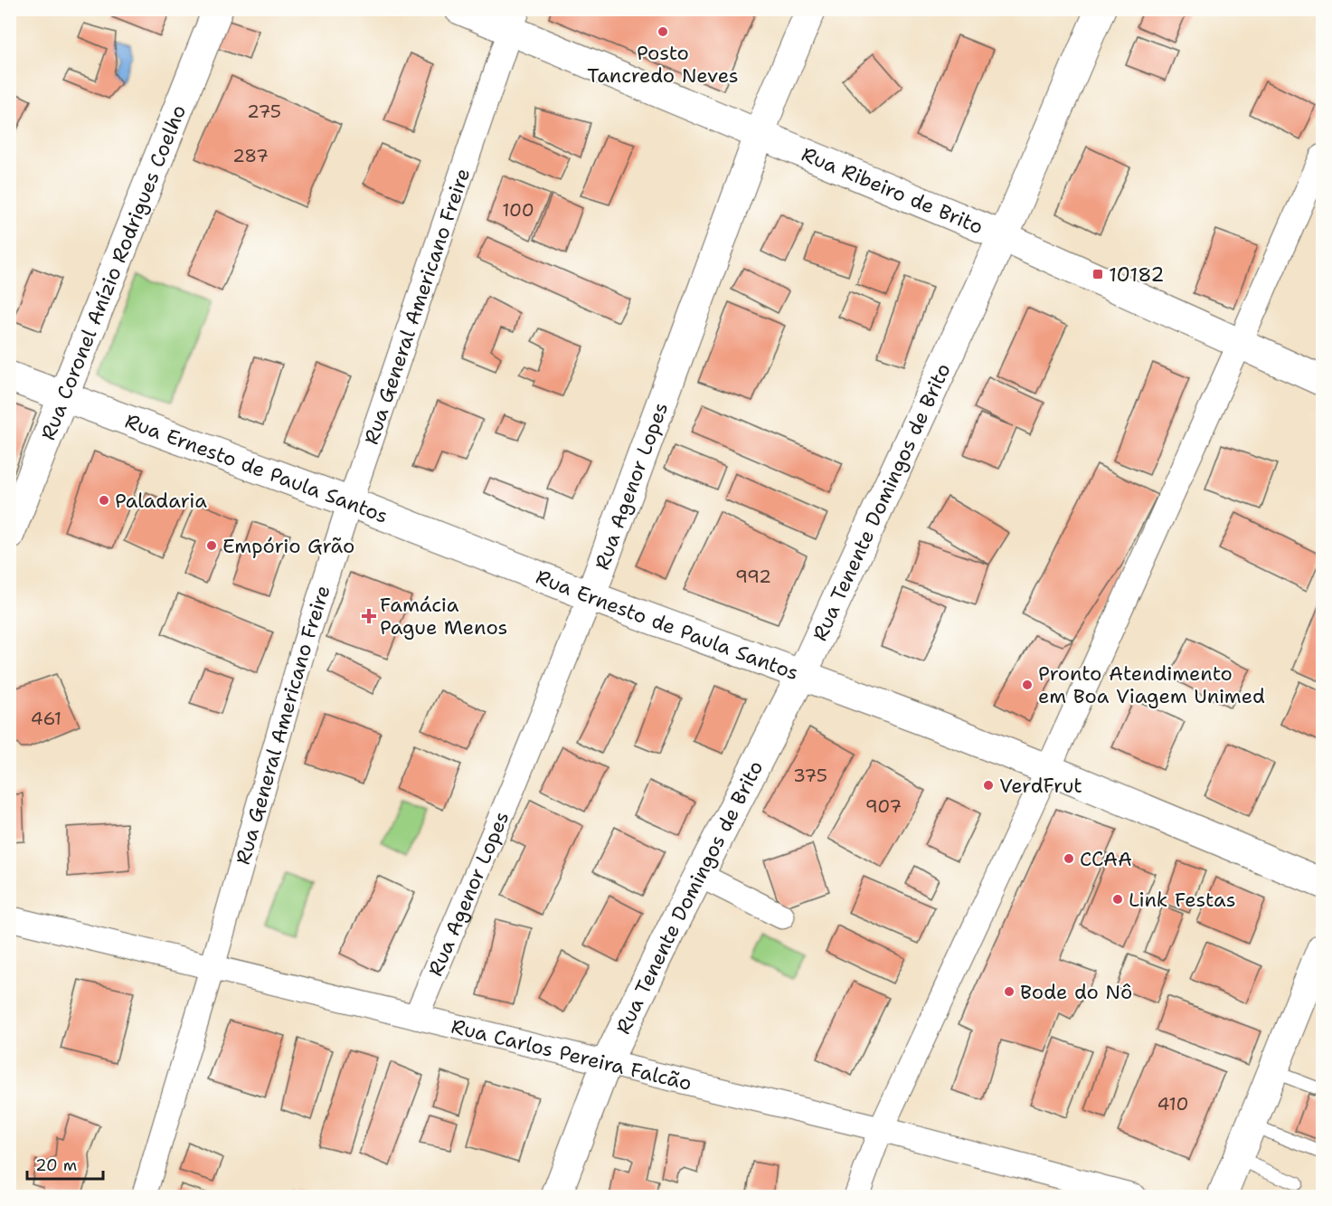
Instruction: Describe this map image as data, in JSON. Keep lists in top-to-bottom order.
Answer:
{
  "streets": {
    "street": [
      "Rua Ribeiro de Brito",
      "Rua Coronel Anízio Rodrigues Coelho",
      "Rua General Americano Freire",
      "Rua Ernesto de Paula Santos",
      "Rua Agenor Lopes",
      "Rua Tenente Domingos de Brito",
      "Rua Carlos Pereira Falcão"
    ]
  },
  "crossings": [
    ["Rua Ribeiro de Brito", "Rua General Americano Freire"],
    ["Rua Ribeiro de Brito", "Rua Agenor Lopes"],
    ["Rua Ribeiro de Brito", "Rua Tenente Domingos de Brito"],
    ["Rua Coronel Anízio Rodrigues Coelho", "Rua Ernesto de Paula Santos"],
    ["Rua General Americano Freire", "Rua Ernesto de Paula Santos"],
    ["Rua General Americano Freire", "Rua Carlos Pereira Falcão"],
    ["Rua Ernesto de Paula Santos", "Rua Agenor Lopes"],
    ["Rua Ernesto de Paula Santos", "Rua Tenente Domingos de Brito"],
    ["Rua Agenor Lopes", "Rua Carlos Pereira Falcão"],
    ["Rua Tenente Domingos de Brito", "Rua Carlos Pereira Falcão"]
  ],
  "places": {
    "other": [
      "Posto Tancredo Neves",
      "Paladaria",
      "Empório Grão",
      "Pronto Atendimento em Boa Viagem Unimed",
      "VerdFrut",
      "CCAA",
      "Link Festas",
      "Bode do Nô"
    ],
    "transit": ["10182"],
    "health": ["Famácia Pague Menos"]
  },
  "house_numbers": [
    "275",
    "287",
    "100",
    "992",
    "461",
    "375",
    "907",
    "410"
  ],
  "scale_bar": "20 m"
}
